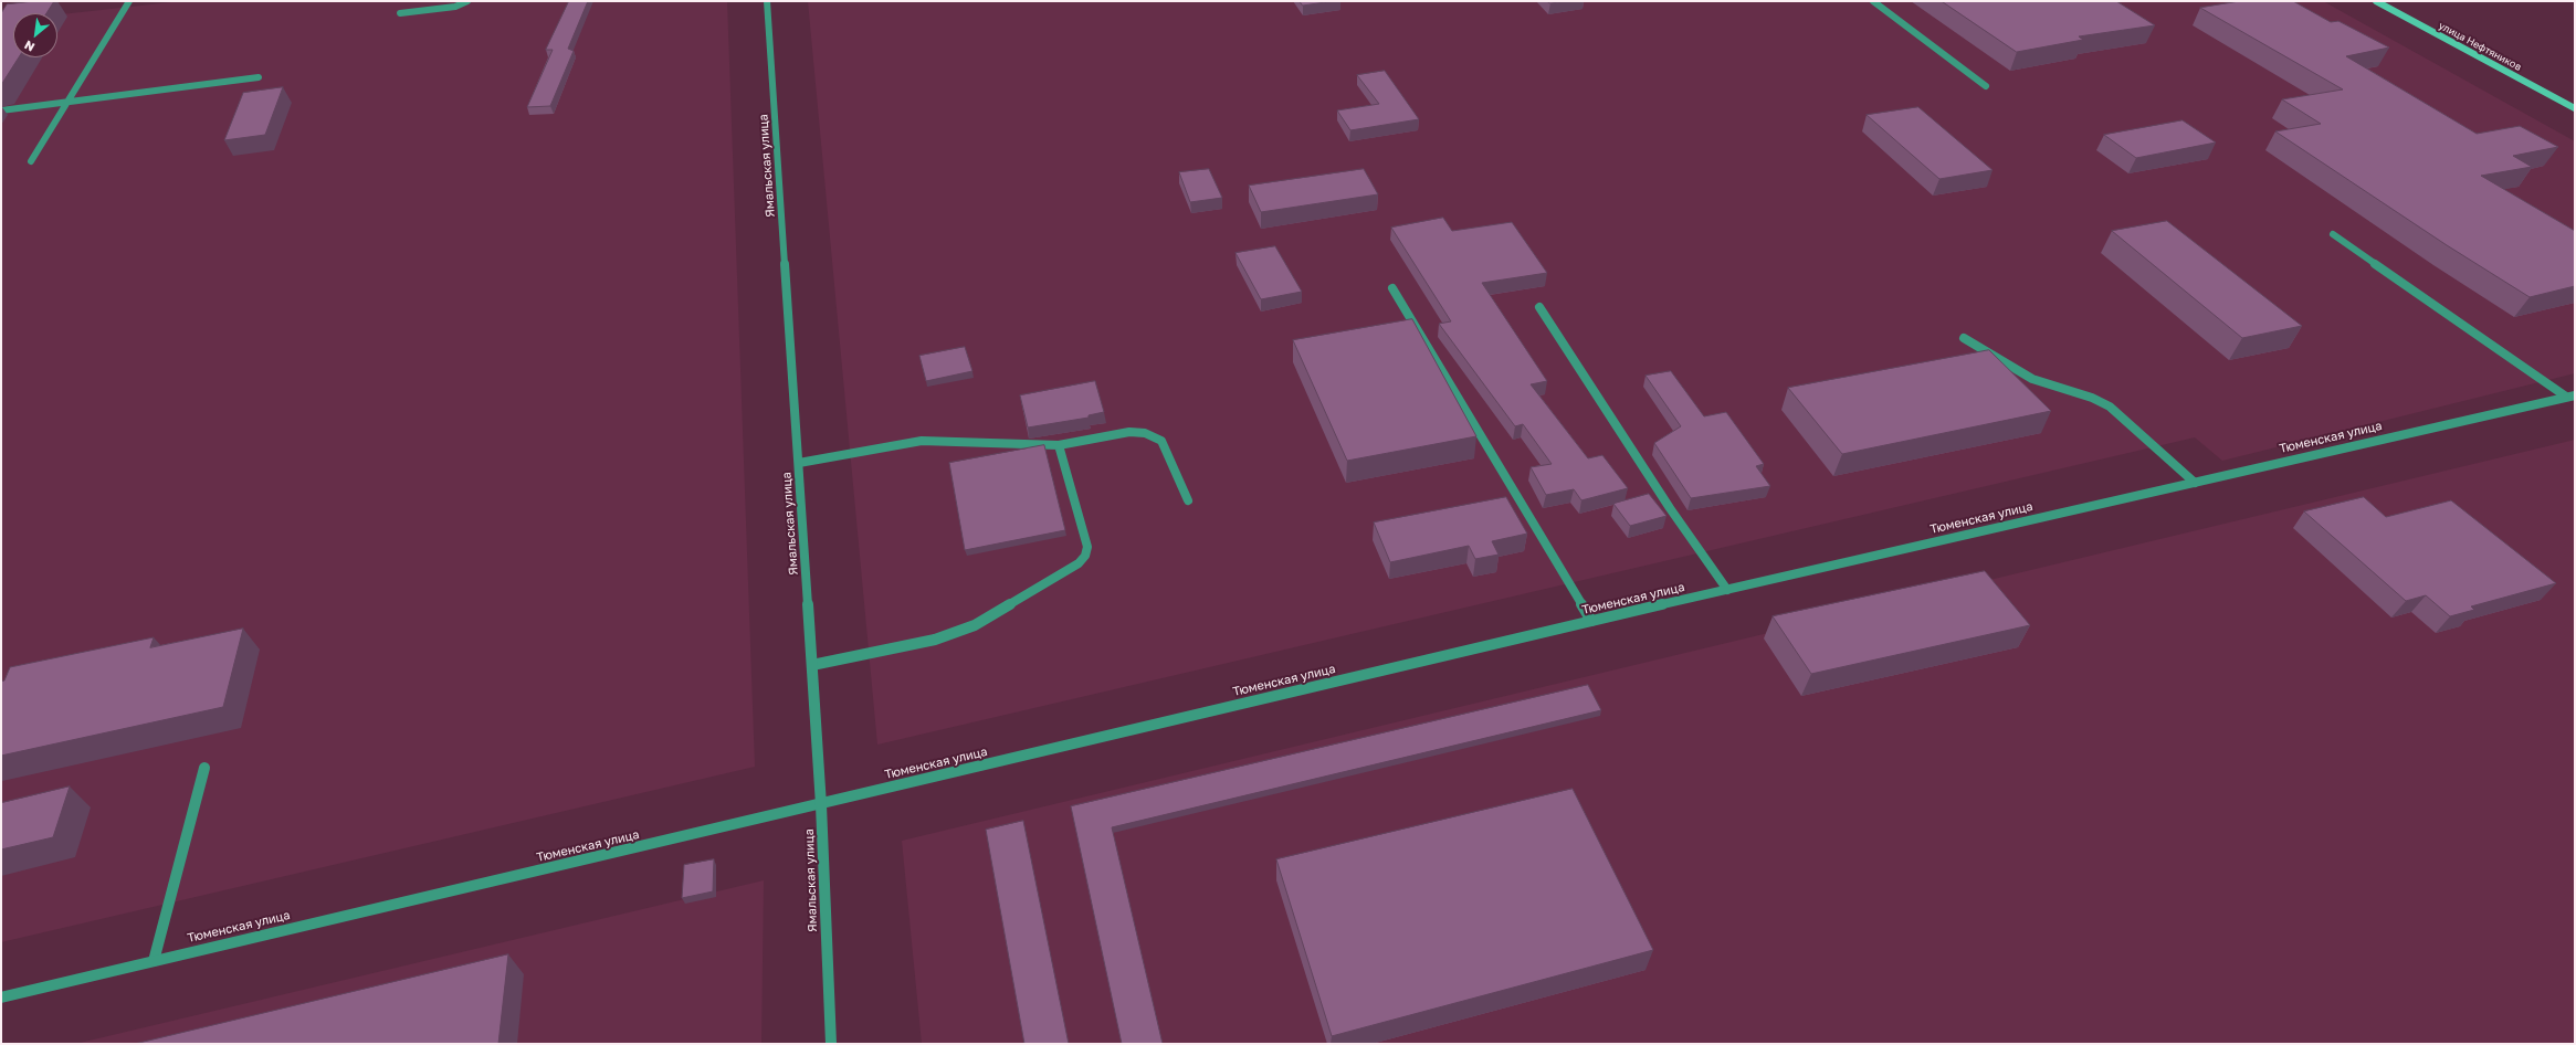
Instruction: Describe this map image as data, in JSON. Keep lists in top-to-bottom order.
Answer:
{
  "streets": {
    "main road": ["улица Нефтяников"],
    "street": ["Ямальская улица", "Тюменская улица"]
  },
  "crossings": [
    ["Ямальская улица", "Тюменская улица"]
  ],
  "north": "bottom left"
}
